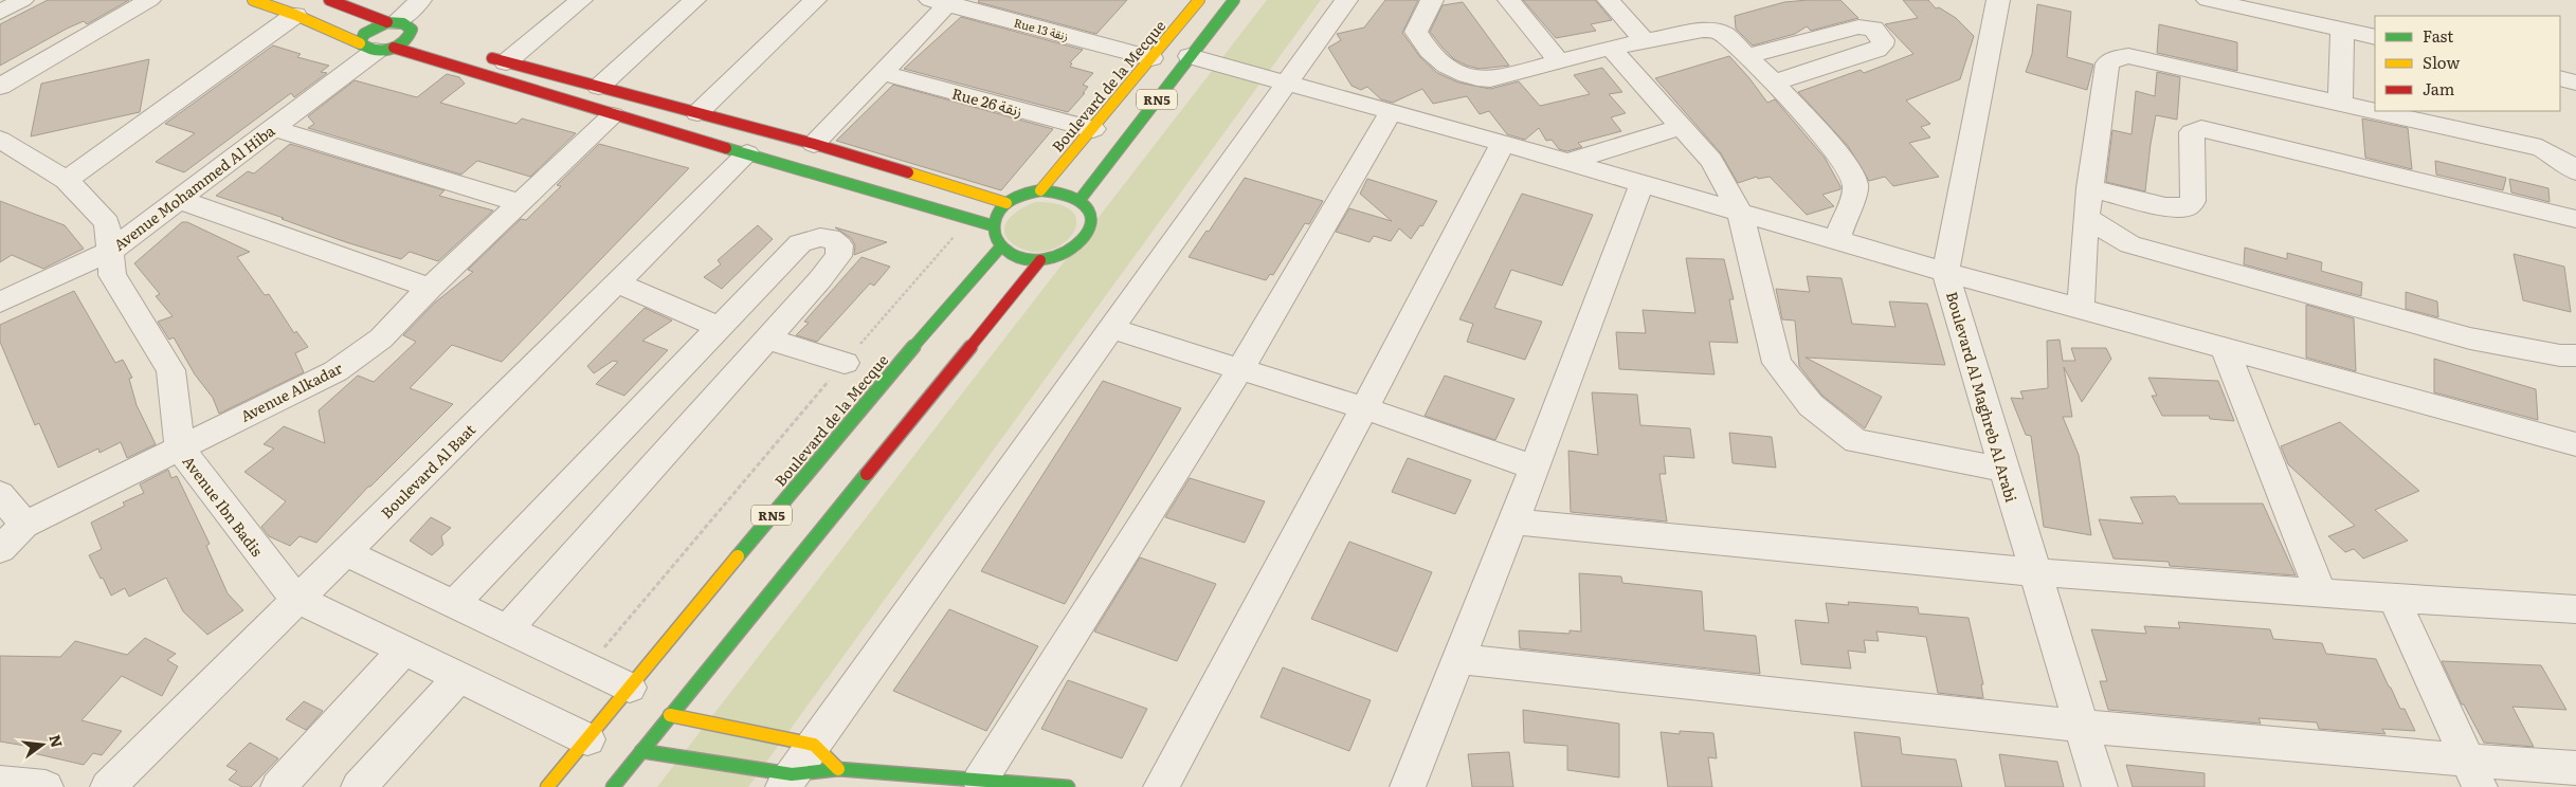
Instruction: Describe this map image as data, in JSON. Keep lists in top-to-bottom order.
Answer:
{
  "streets": {
    "main road": ["Boulevard de la Mecque", "RN5"],
    "street": [
      "Rue 13 زنقة",
      "Rue 26 زنقة",
      "Avenue Mohammed Al Hiba",
      "Avenue Alkadar",
      "Boulevard Al Maghreb Al Arabi",
      "Boulevard Al Baat",
      "Avenue Ibn Badis"
    ]
  },
  "crossings": [
    ["Rue 13 زنقة", "Boulevard de la Mecque"],
    ["Boulevard de la Mecque", "RN5"],
    ["Boulevard de la Mecque", "Rue 26 زنقة"],
    ["Avenue Mohammed Al Hiba", "Avenue Ibn Badis"],
    ["Avenue Alkadar", "Avenue Ibn Badis"],
    ["Boulevard Al Baat", "Avenue Ibn Badis"]
  ],
  "legend": ["Fast", "Slow", "Jam"],
  "north": "right"
}
